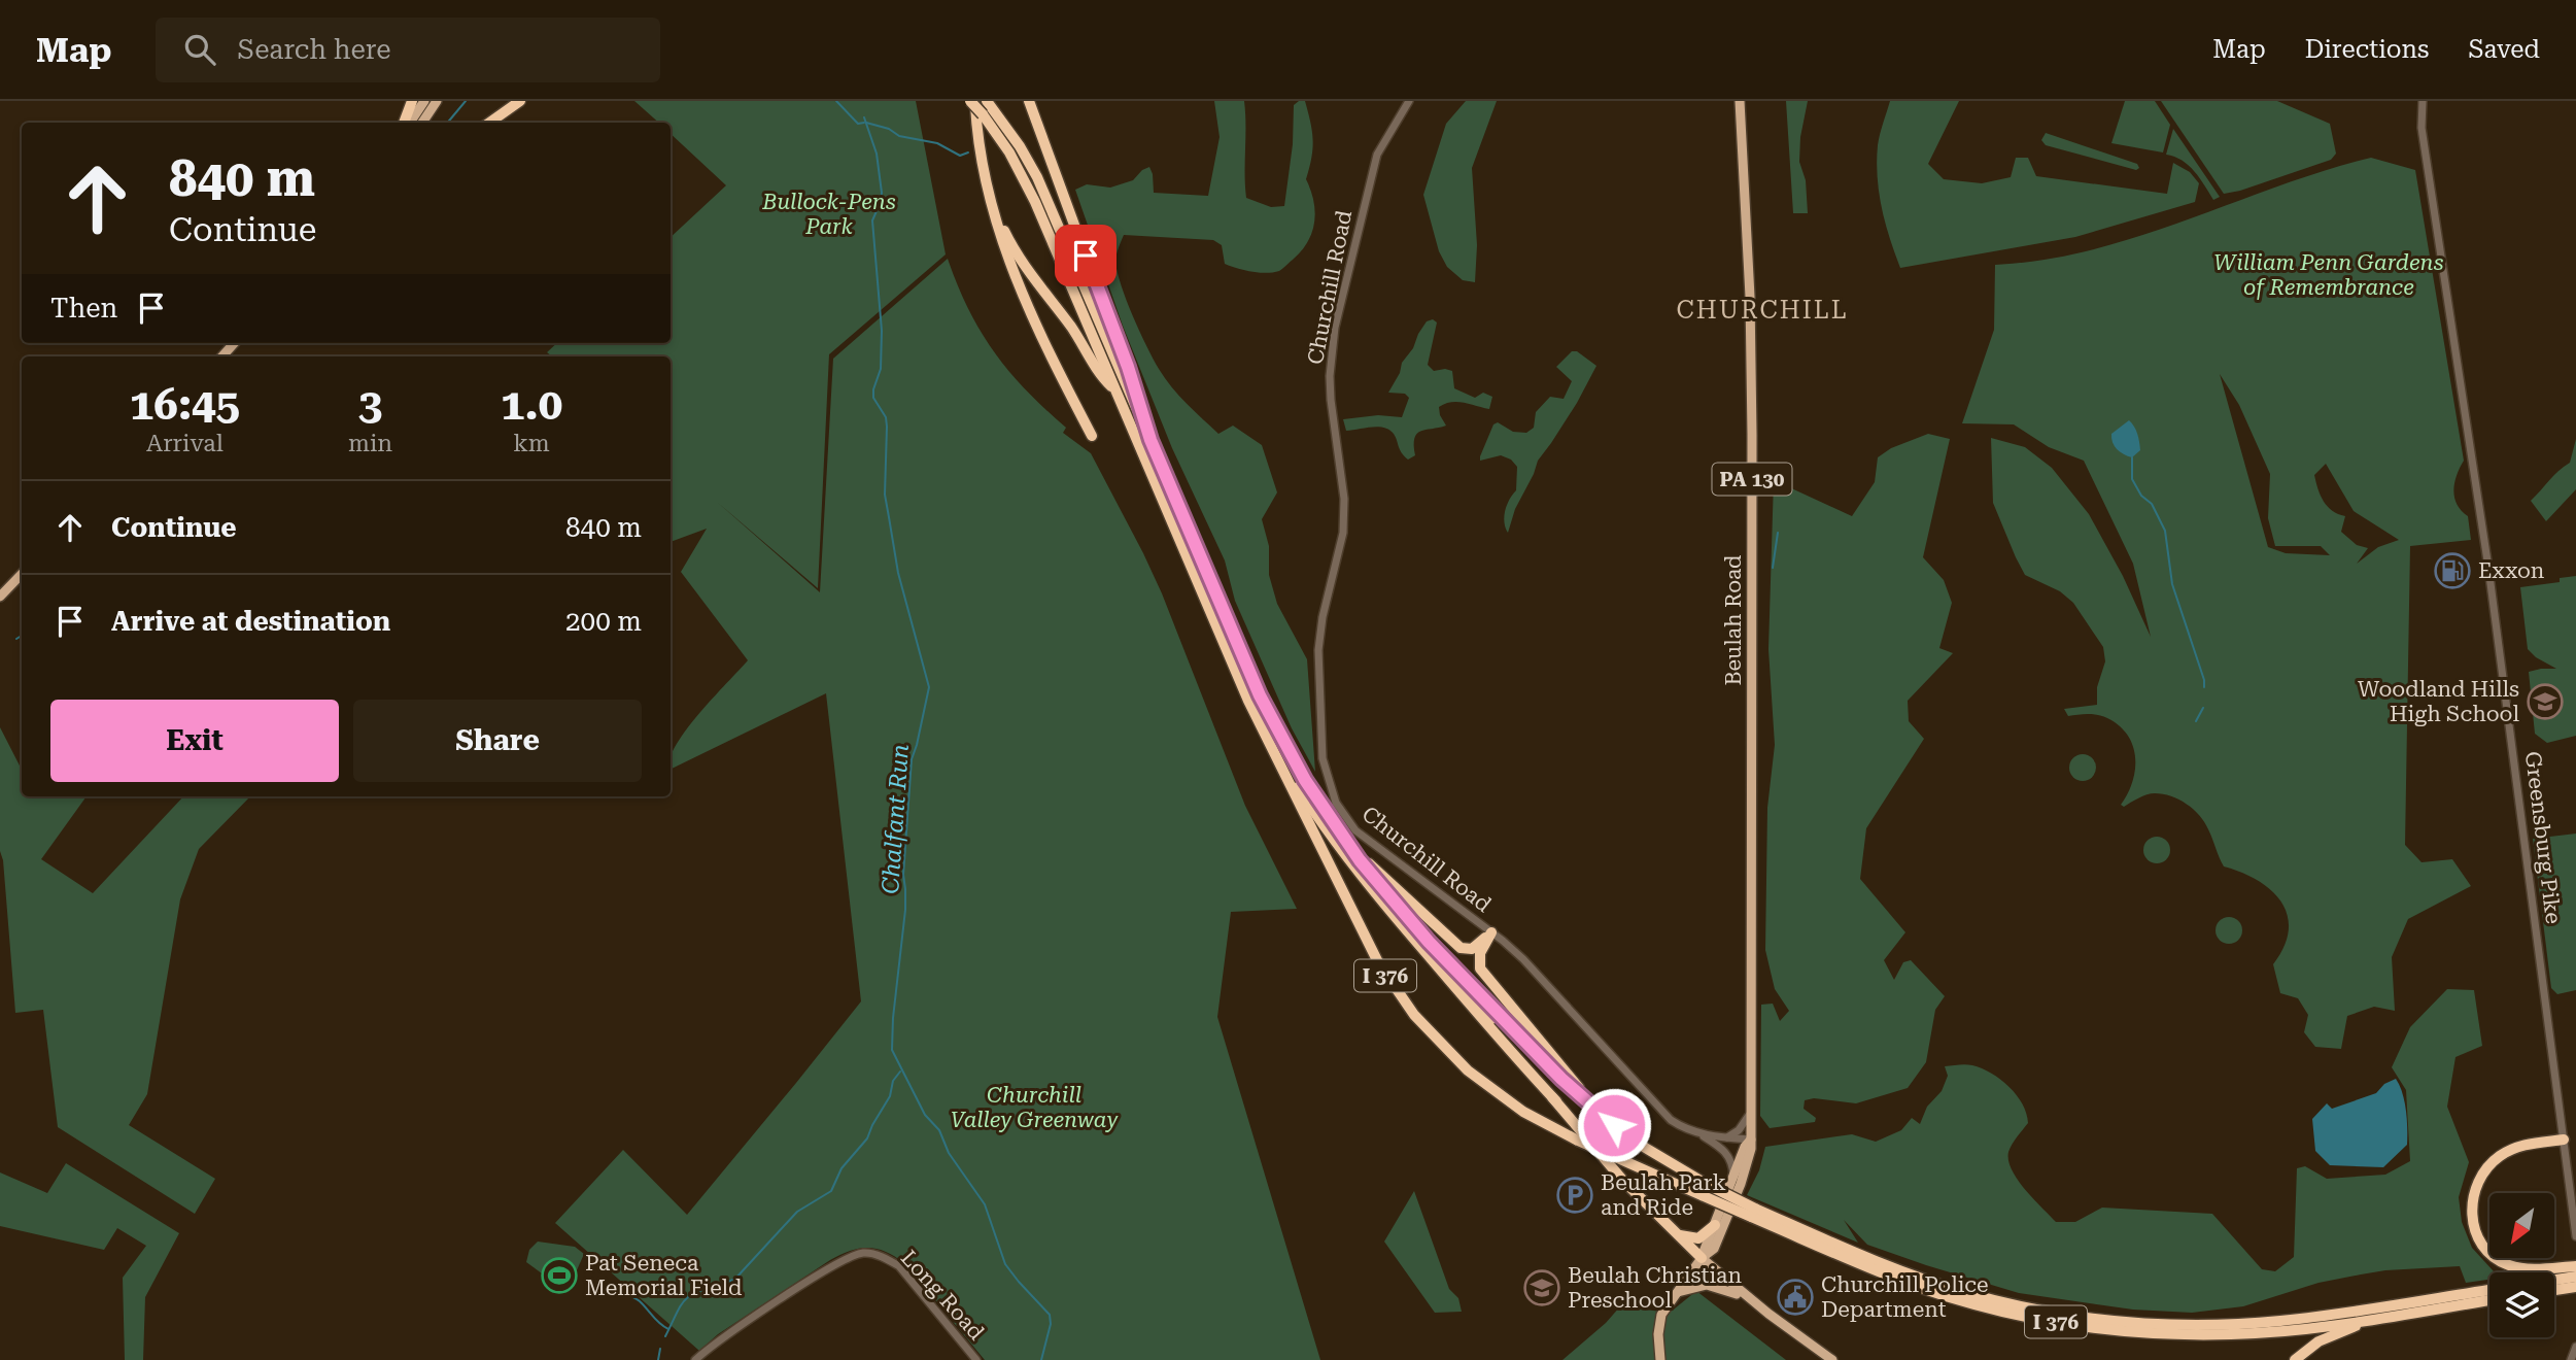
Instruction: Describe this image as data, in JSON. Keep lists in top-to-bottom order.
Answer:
{
  "streets": {
    "highway": ["I 376"],
    "main road": ["PA 130", "Beulah Road"],
    "street": ["Churchill Road", "Greensburg Pike", "Long Road"]
  },
  "crossings": [
    ["Churchill Road", "Beulah Road"]
  ],
  "districts": ["CHURCHILL"],
  "water": ["Chalfant Run"],
  "parks": ["Bullock-Pens Park", "William Penn Gardens of Remembrance", "Churchill Valley Greenway"],
  "places": {
    "fuel station": ["Exxon"],
    "school or university": ["Woodland Hills High School", "Beulah Christian Preschool"],
    "parking": ["Beulah Park and Ride"],
    "sports": ["Pat Seneca Memorial Field"],
    "public building": ["Churchill Police Department"]
  },
  "north": "bottom left",
  "page": {
    "header": "Map",
    "search": "Search here",
    "nav": ["Map", "Directions", "Saved"],
    "turn": ["840 m", "Continue"],
    "then": "Then",
    "eta": [
      "16:45",
      "Arrival",
      "3",
      "min",
      "1.0",
      "km"
    ],
    "list": [
      {
        "name": "Continue",
        "value": "840 m"
      },
      {
        "name": "Arrive at destination",
        "value": "200 m"
      }
    ],
    "buttons": ["Exit", "Share"]
  }
}
